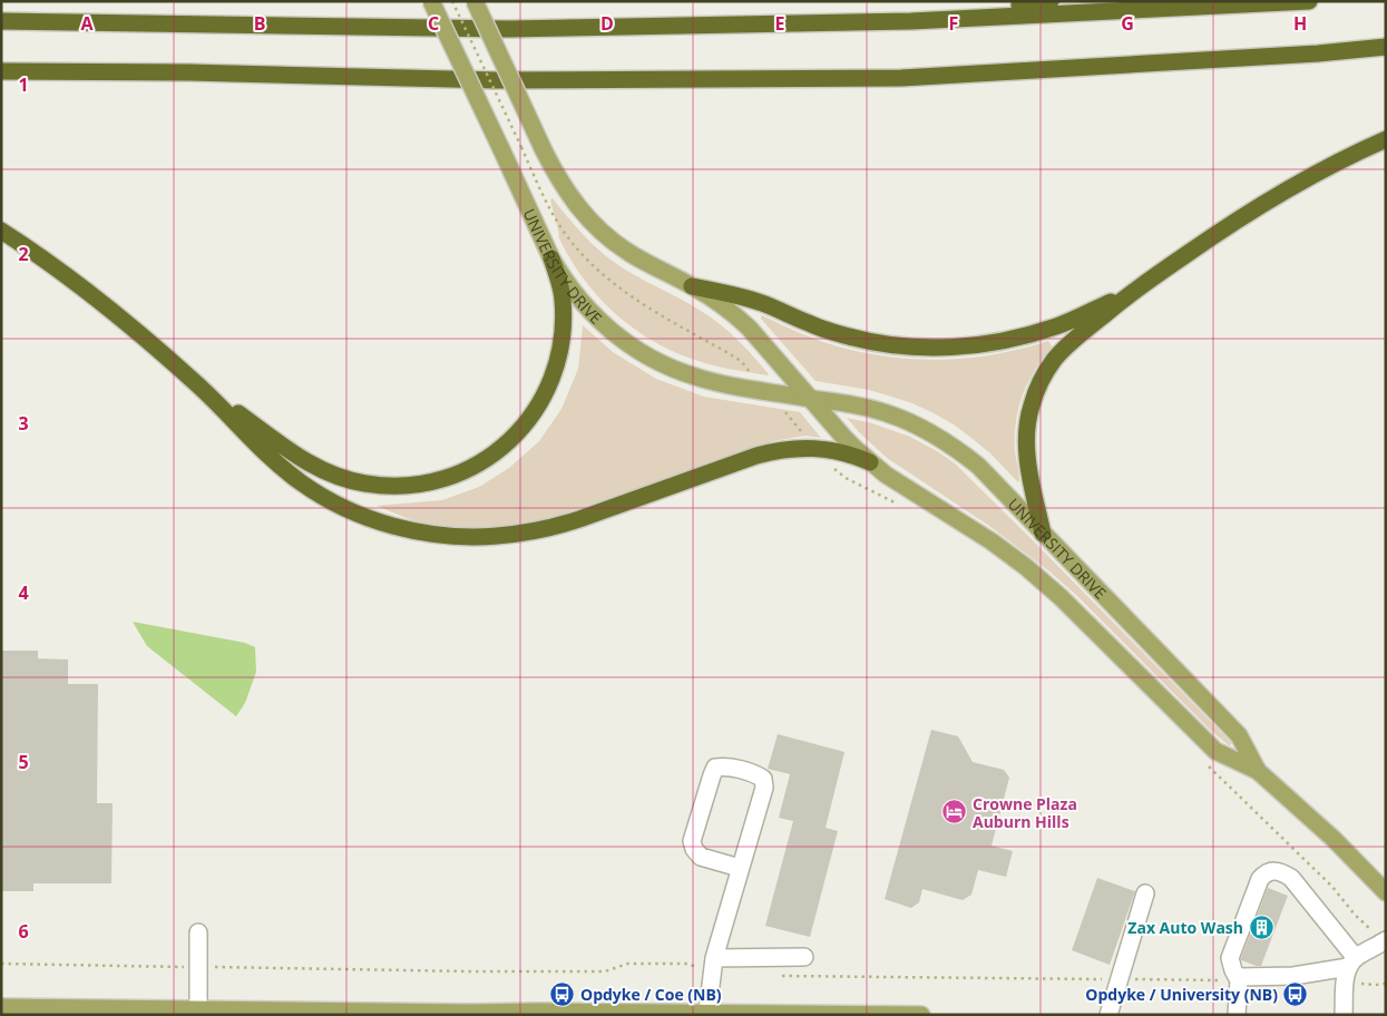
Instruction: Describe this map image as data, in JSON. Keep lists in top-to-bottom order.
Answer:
{
  "streets": {
    "main road": ["UNIVERSITY DRIVE"]
  },
  "places": {
    "hotel": ["Crowne Plaza Auburn Hills"],
    "building": ["Zax Auto Wash"],
    "bus stop": ["Opdyke / Coe (NB)", "Opdyke / University (NB)"]
  },
  "grid": {
    "columns": [
      "A",
      "B",
      "C",
      "D",
      "E",
      "F",
      "G",
      "H"
    ],
    "rows": [
      "1",
      "2",
      "3",
      "4",
      "5",
      "6"
    ]
  }
}
